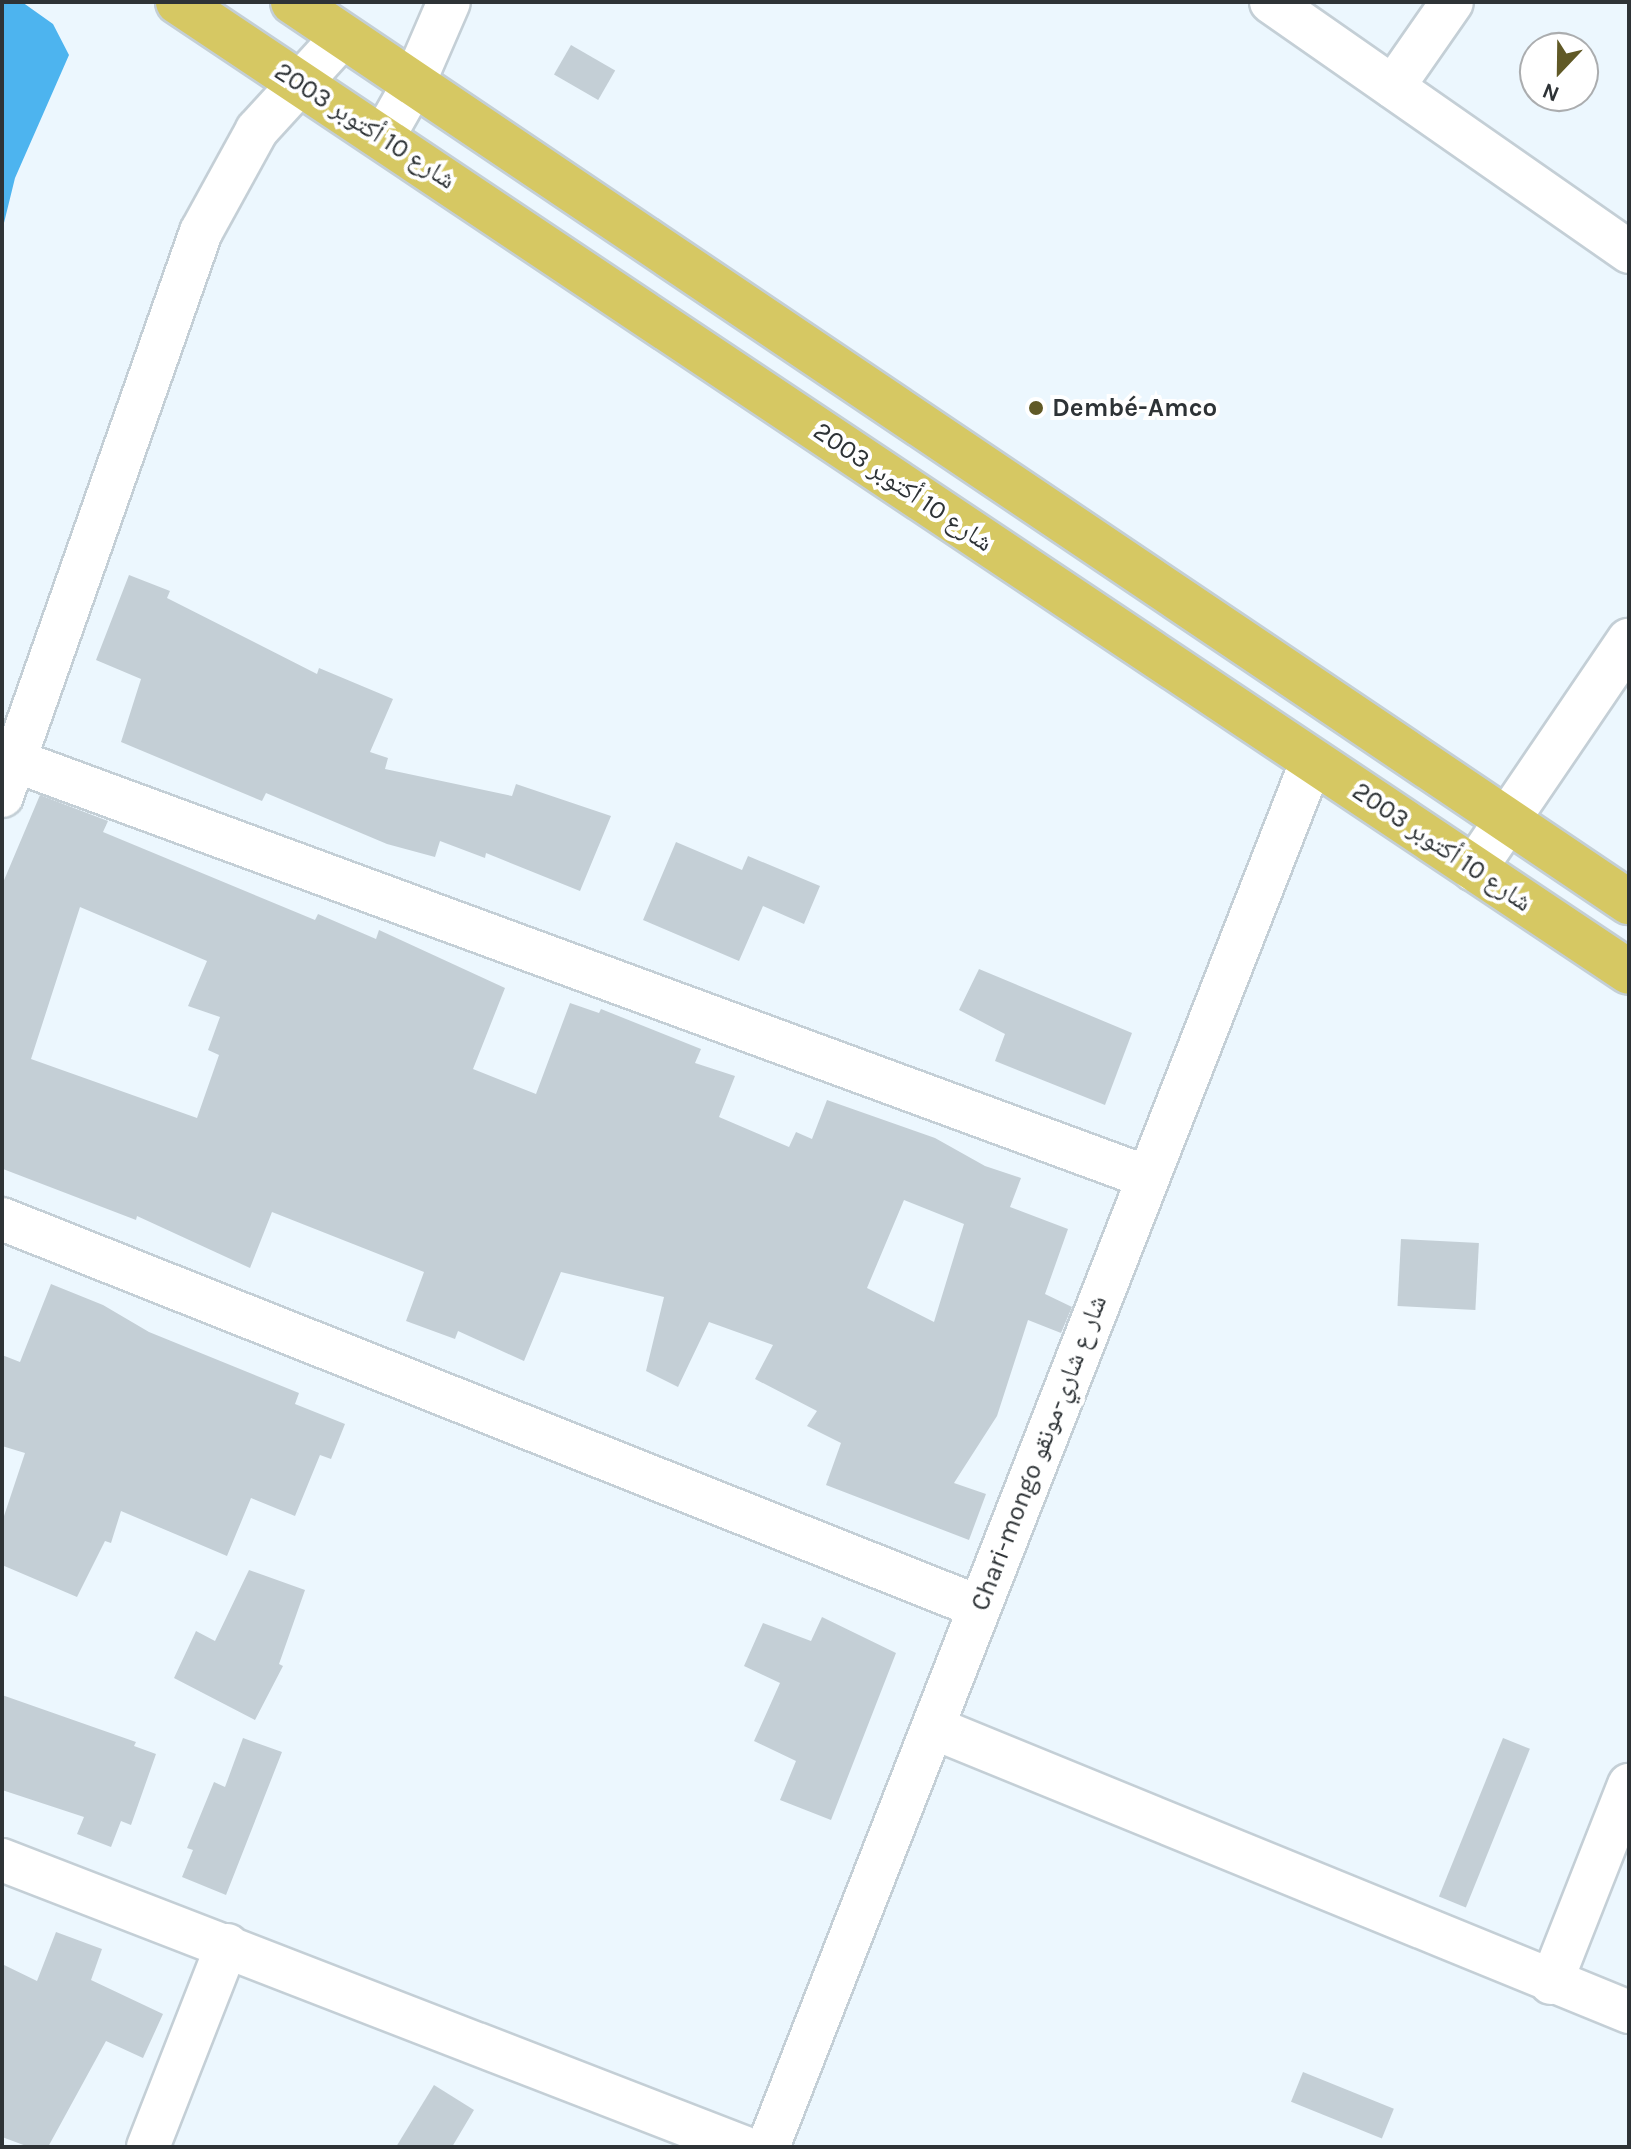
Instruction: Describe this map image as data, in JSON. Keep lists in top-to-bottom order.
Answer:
{
  "streets": {
    "highway": ["شارع 10 أكتوبر 2003"],
    "street": ["Chari-mongo شار ع شاري-مونقو"]
  },
  "crossings": [
    ["شارع 10 أكتوبر 2003", "Chari-mongo شار ع شاري-مونقو"]
  ],
  "places": ["Dembé-Amco"],
  "north": "bottom"
}
